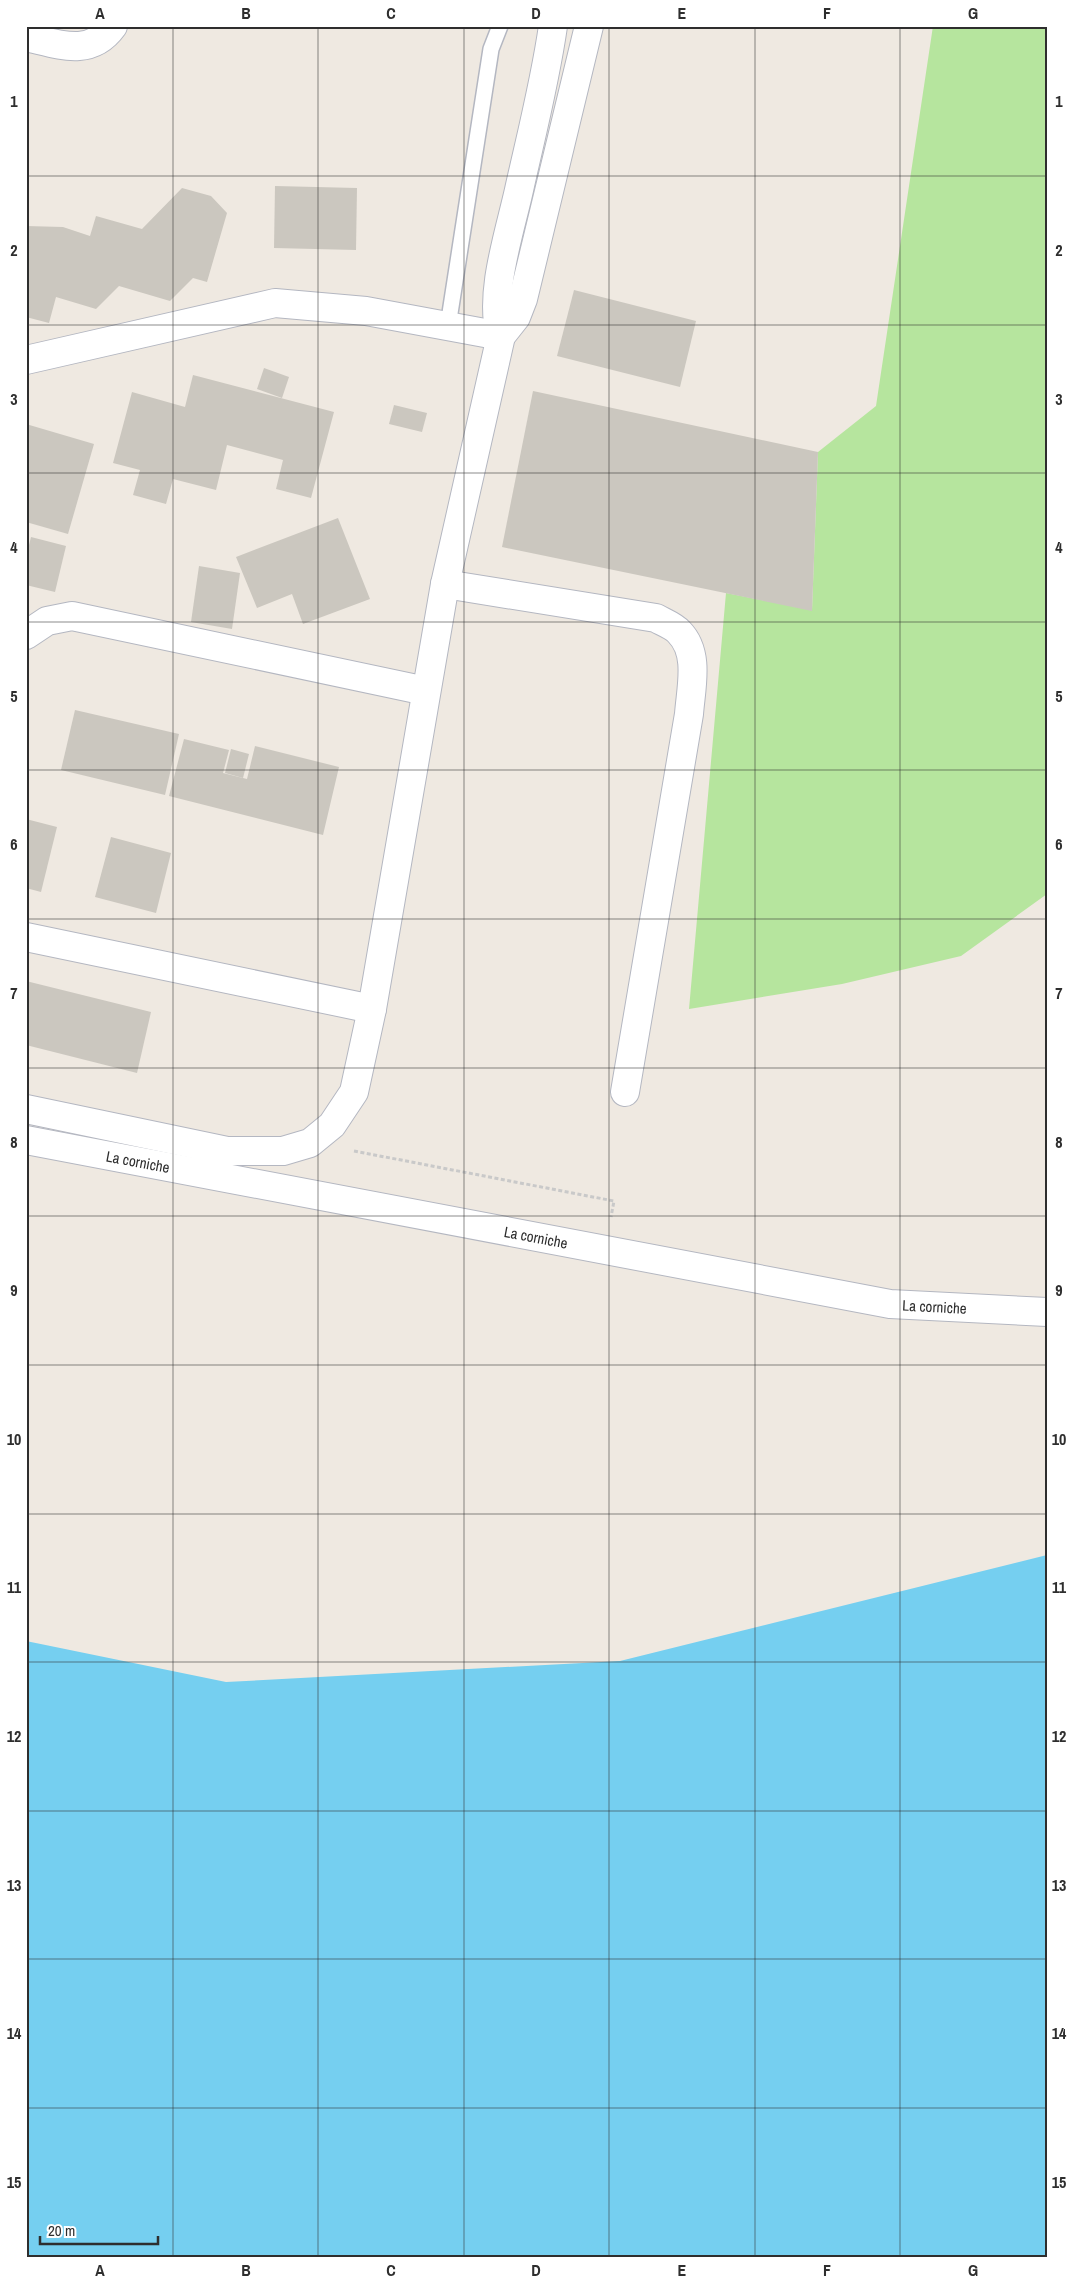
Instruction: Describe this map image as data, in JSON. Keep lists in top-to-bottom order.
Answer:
{
  "streets": {
    "street": ["La corniche"]
  },
  "scale_bar": "20 m",
  "grid": {
    "columns": [
      "A",
      "B",
      "C",
      "D",
      "E",
      "F",
      "G"
    ],
    "rows": [
      "1",
      "2",
      "3",
      "4",
      "5",
      "6",
      "7",
      "8",
      "9",
      "10",
      "11",
      "12",
      "13",
      "14",
      "15"
    ]
  }
}
